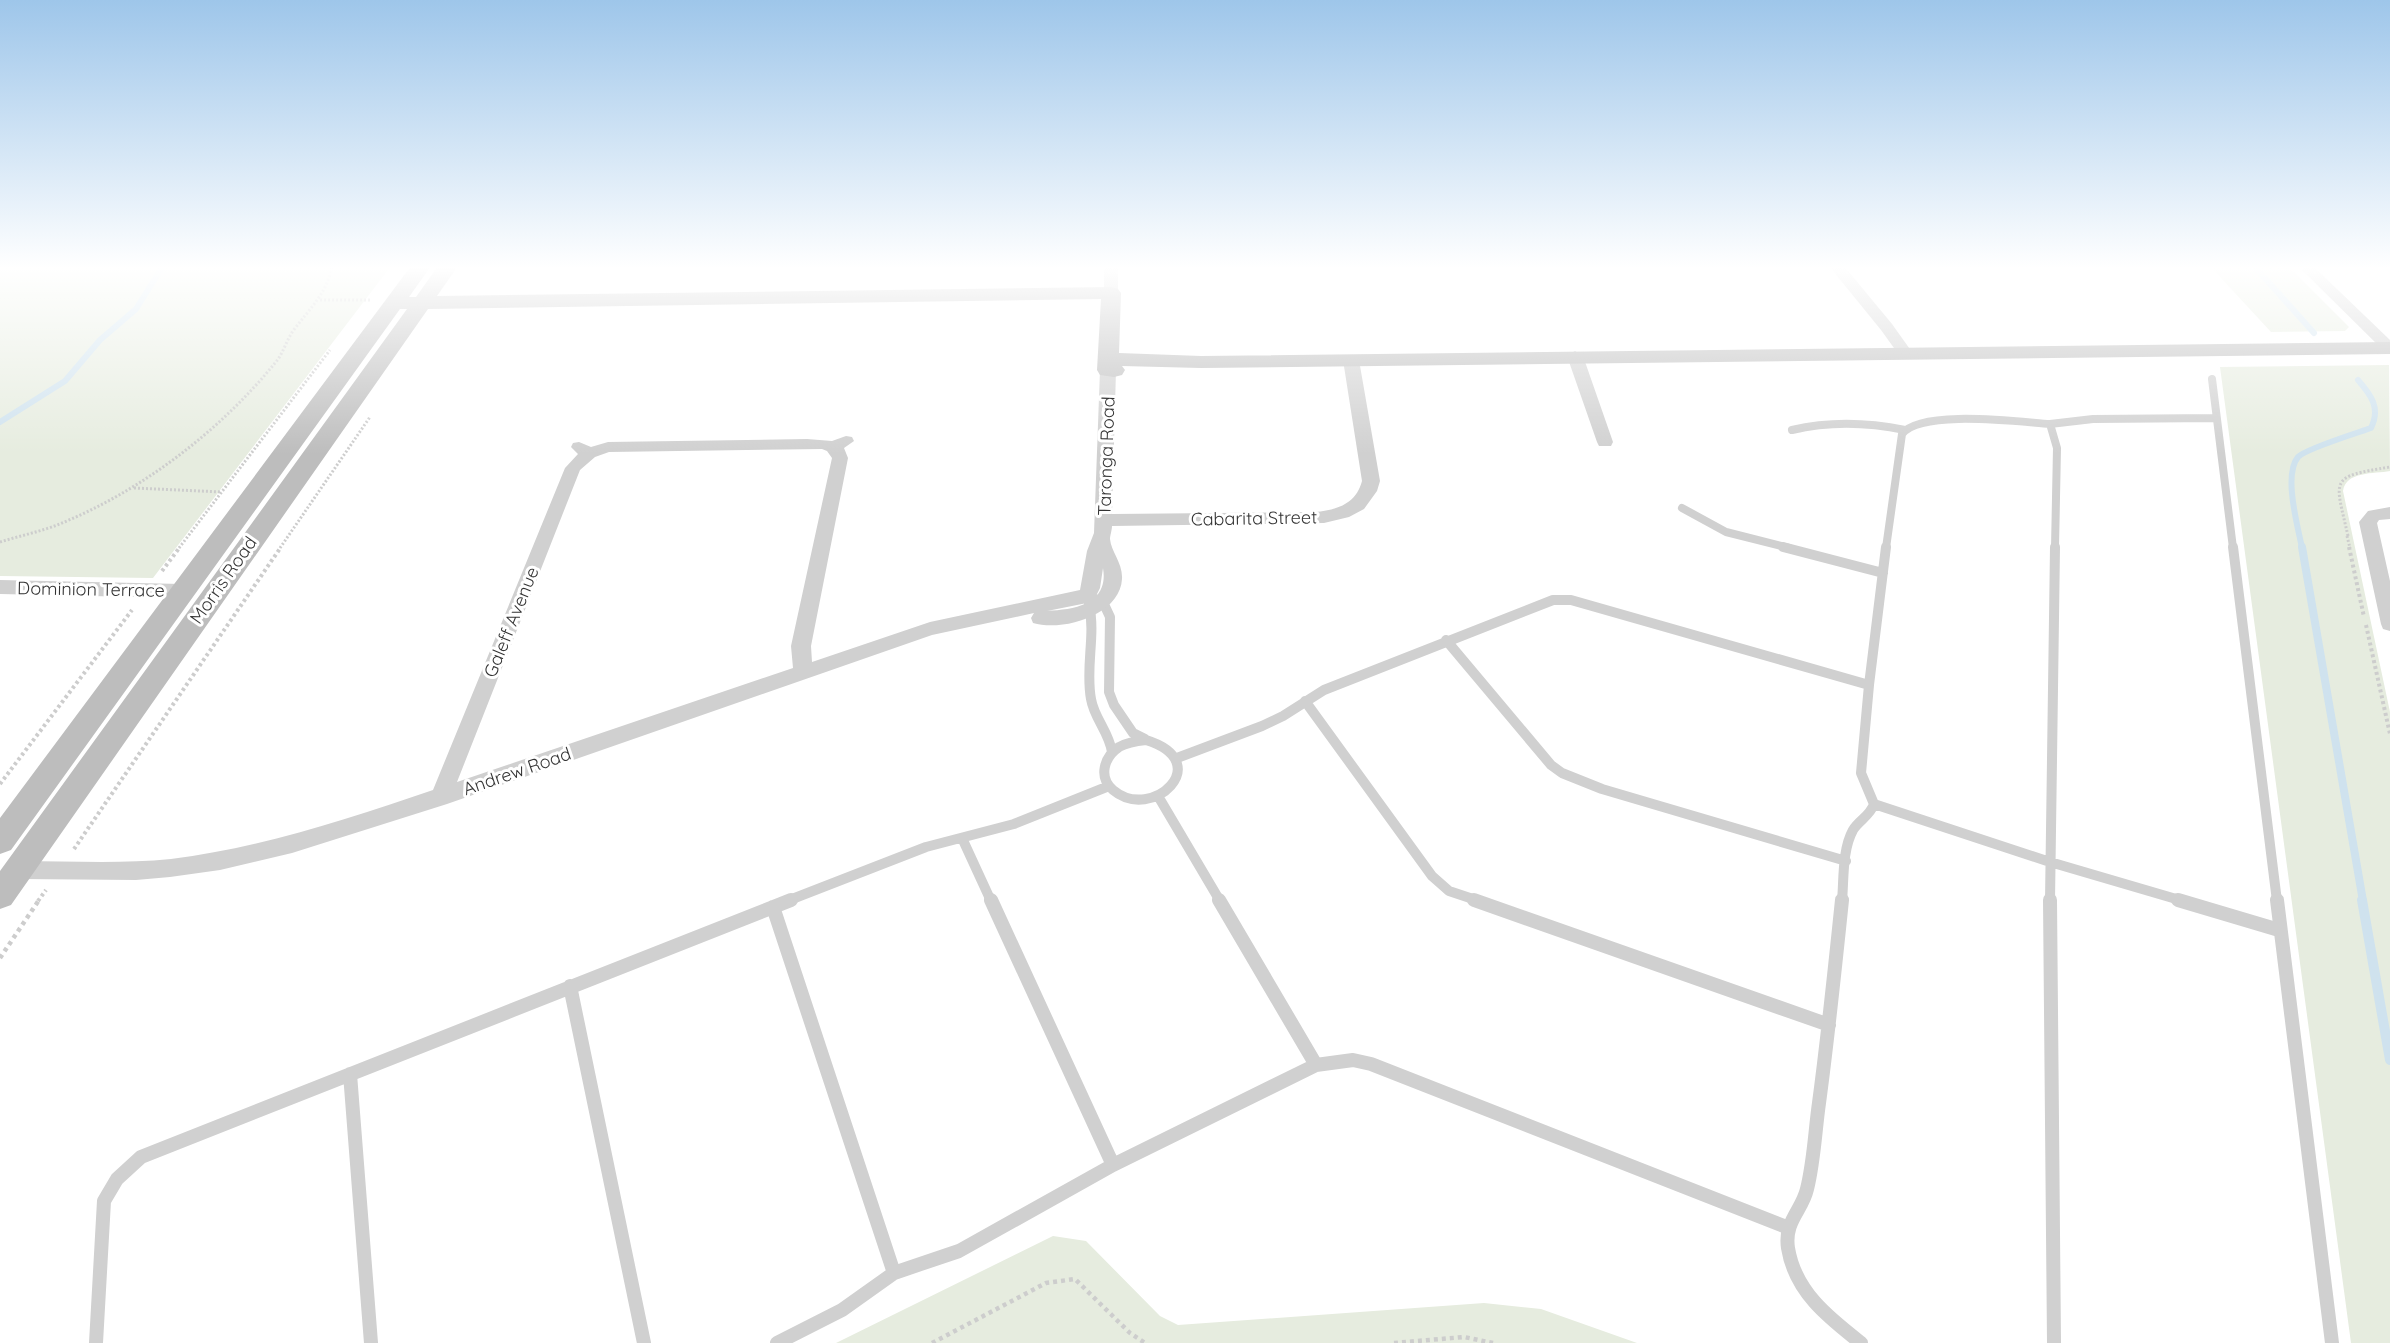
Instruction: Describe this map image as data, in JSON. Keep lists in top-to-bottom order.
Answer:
{
  "streets": {
    "street": [
      "Taronga Road",
      "Cabarita Street",
      "Morris Road",
      "Dominion Terrace",
      "Galeff Avenue",
      "Andrew Road"
    ]
  },
  "crossings": [
    ["Taronga Road", "Cabarita Street"],
    ["Taronga Road", "Andrew Road"],
    ["Morris Road", "Dominion Terrace"],
    ["Morris Road", "Andrew Road"],
    ["Galeff Avenue", "Andrew Road"]
  ]
}
